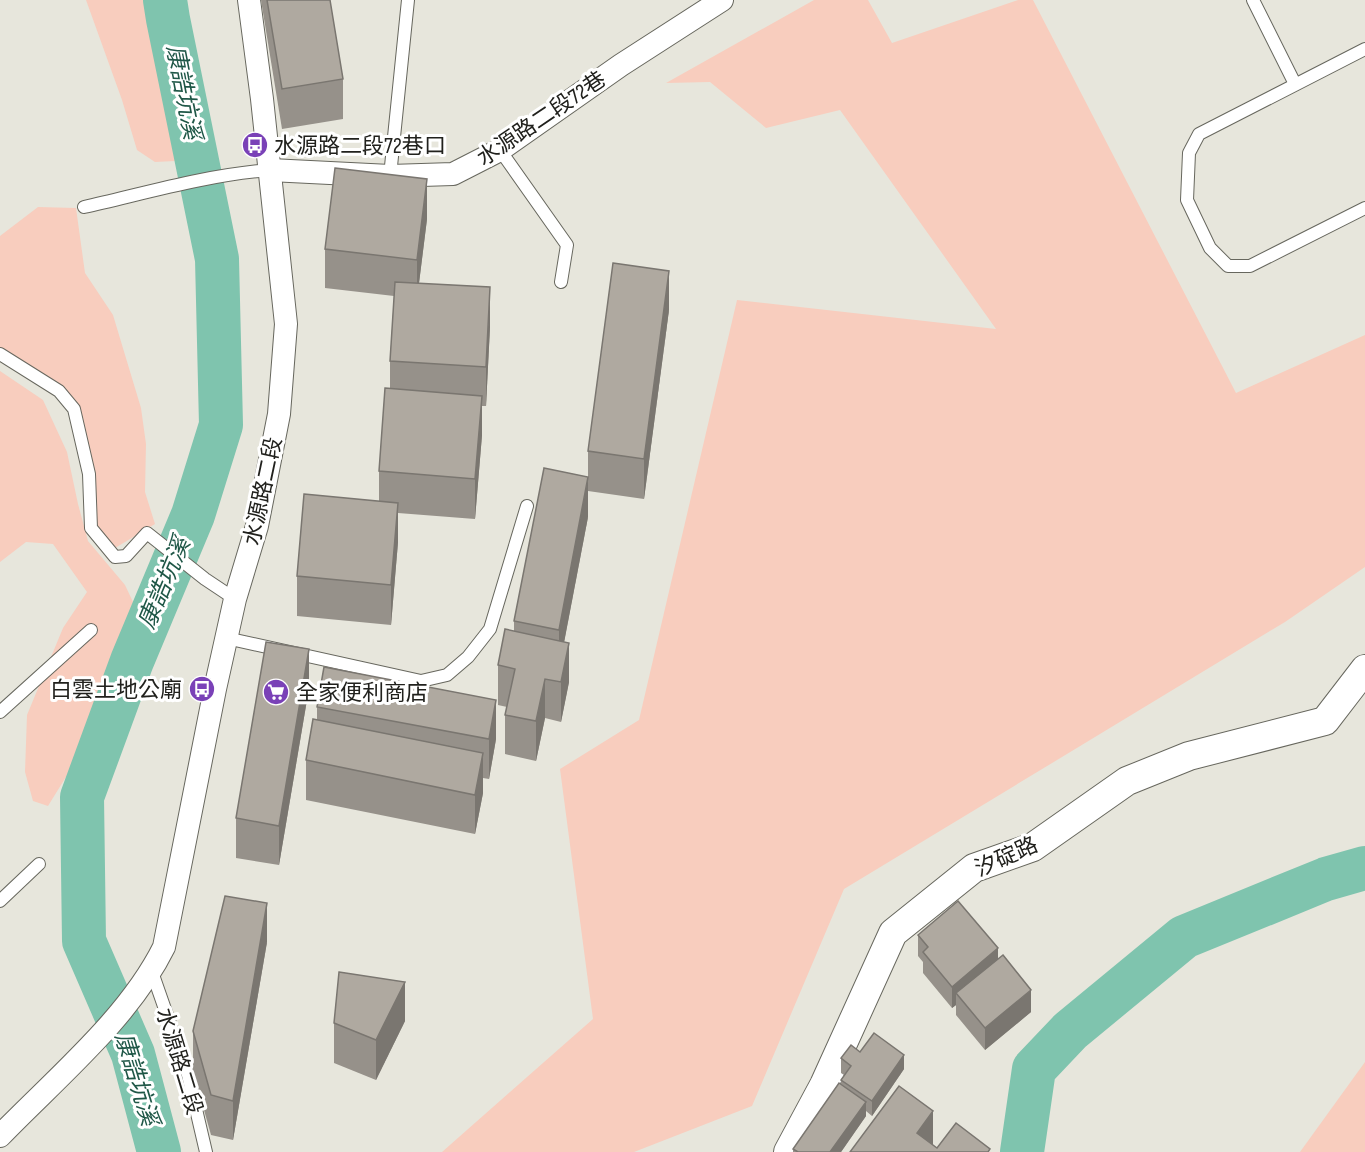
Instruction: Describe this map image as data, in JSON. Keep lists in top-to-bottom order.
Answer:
{
  "streets": {
    "street": ["水源路二段72巷", "水源路二段", "汐碇路"]
  },
  "crossings": [
    ["水源路二段72巷", "水源路二段"]
  ],
  "water": ["康誥坑溪"],
  "places": {
    "bus stop": ["水源路二段72巷口", "白雲土地公廟"],
    "supermarket": ["全家便利商店"]
  }
}
